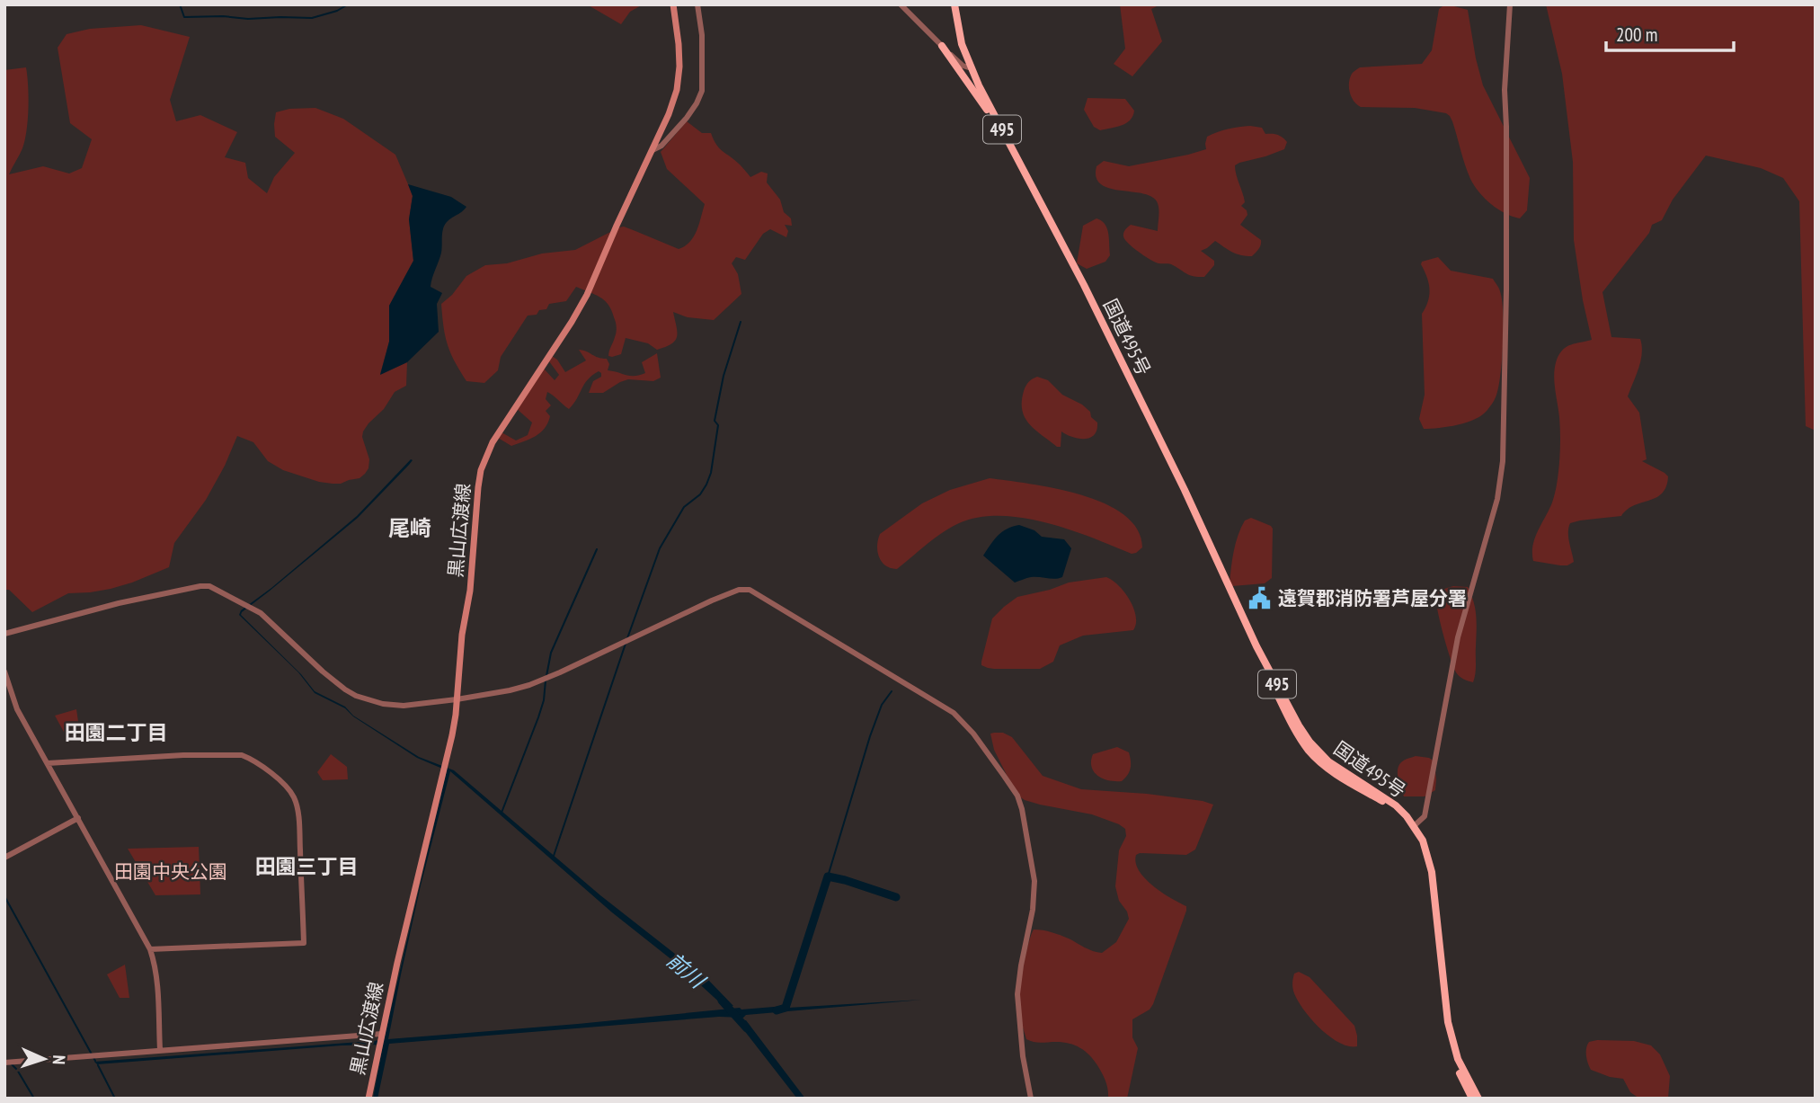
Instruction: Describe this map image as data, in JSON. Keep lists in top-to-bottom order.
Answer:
{
  "streets": {
    "highway": ["495", "国道495号"],
    "main road": ["黒山広渡線"]
  },
  "districts": ["尾崎", "田園二丁目", "田園三丁目"],
  "water": ["前川"],
  "parks": ["田園中央公園"],
  "places": {
    "public building": ["遠賀郡消防署芦屋分署"]
  },
  "scale_bar": "200 m",
  "north": "right"
}
